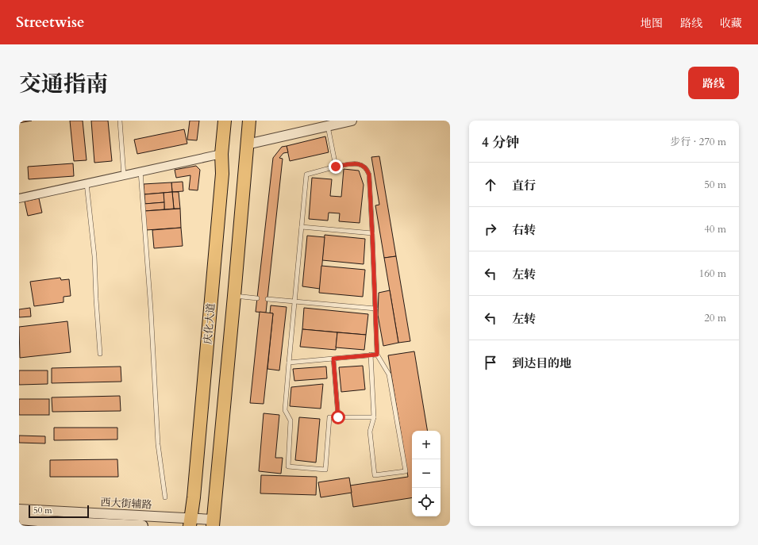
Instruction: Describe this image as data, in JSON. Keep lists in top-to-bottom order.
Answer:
{
  "streets": {
    "highway": ["庆化大道"],
    "street": ["西大街辅路"]
  },
  "crossings": [
    ["庆化大道", "西大街辅路"]
  ],
  "scale_bar": "50 m",
  "page": {
    "header": "Streetwise",
    "nav": ["地图", "路线", "收藏"],
    "title": "交通指南",
    "buttons": "路线",
    "heading": ["4 分钟", "步行 · 270 m"],
    "list": [
      ["直行", "50 m"],
      ["右转", "40 m"],
      ["左转", "160 m"],
      ["左转", "20 m"],
      "到达目的地"
    ],
    "map_buttons": ["+", "−"],
    "scale": "50 m"
  }
}
